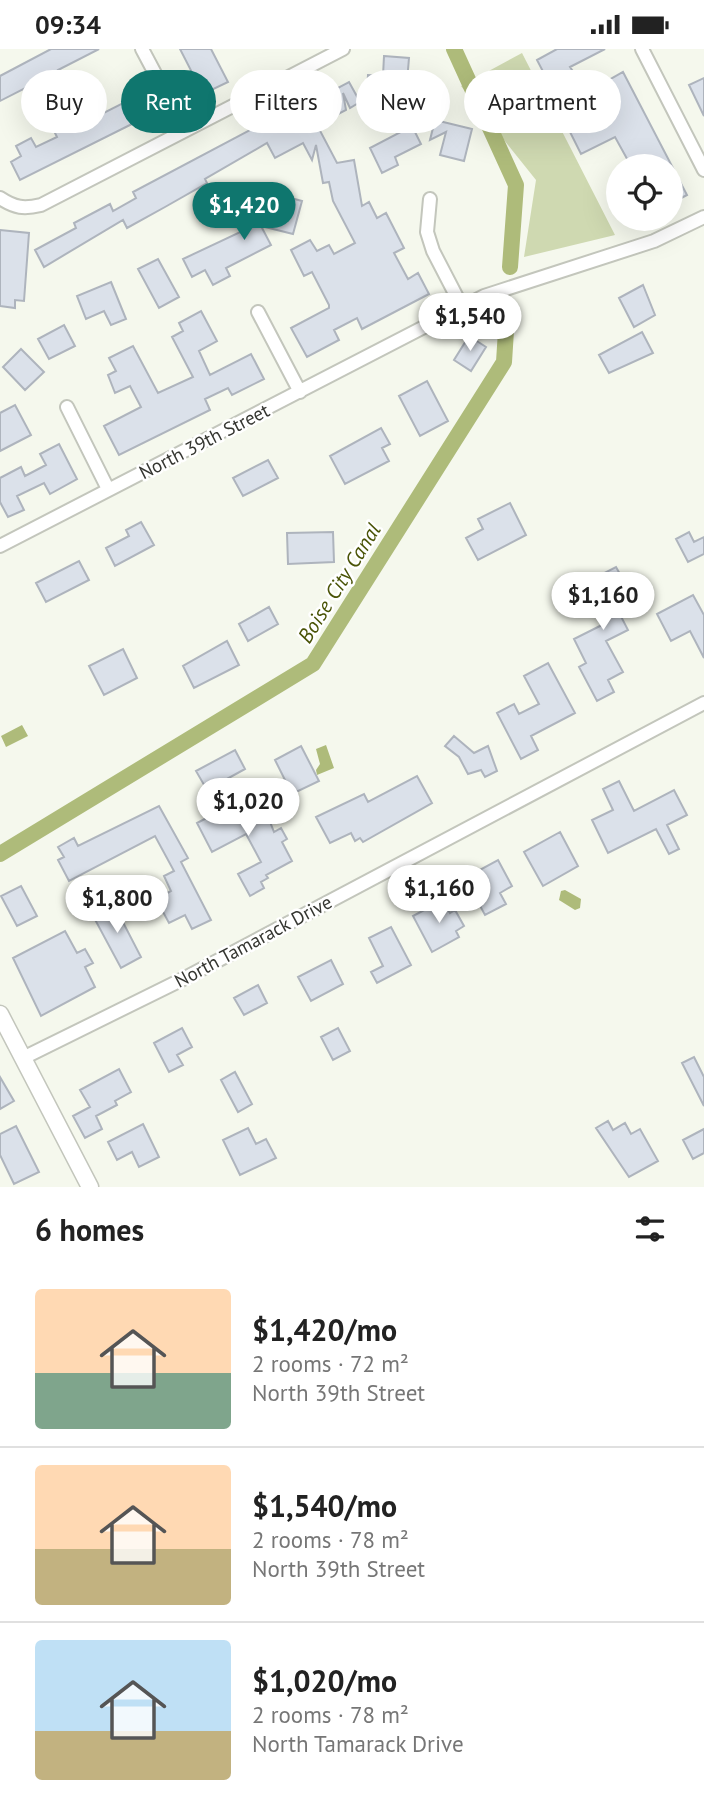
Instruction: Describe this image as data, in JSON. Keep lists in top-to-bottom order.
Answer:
{
  "streets": {
    "street": ["North 39th Street", "North Tamarack Drive"]
  },
  "water": ["Boise City Canal"],
  "page": {
    "status": "09:34",
    "chip": [
      "Buy",
      "Rent",
      "Filters",
      "New",
      "Apartment"
    ],
    "price": [
      "$1,420",
      "$1,540",
      "$1,160",
      "$1,020",
      "$1,160",
      "$1,800"
    ],
    "heading": "6 homes",
    "list": [
      {
        "name": "$1,420/mo",
        "note": "2 rooms · 72 m² · North 39th Street"
      },
      {
        "name": "$1,540/mo",
        "note": "2 rooms · 78 m² · North 39th Street"
      },
      {
        "name": "$1,020/mo",
        "note": "2 rooms · 78 m² · North Tamarack Drive"
      }
    ]
  }
}
